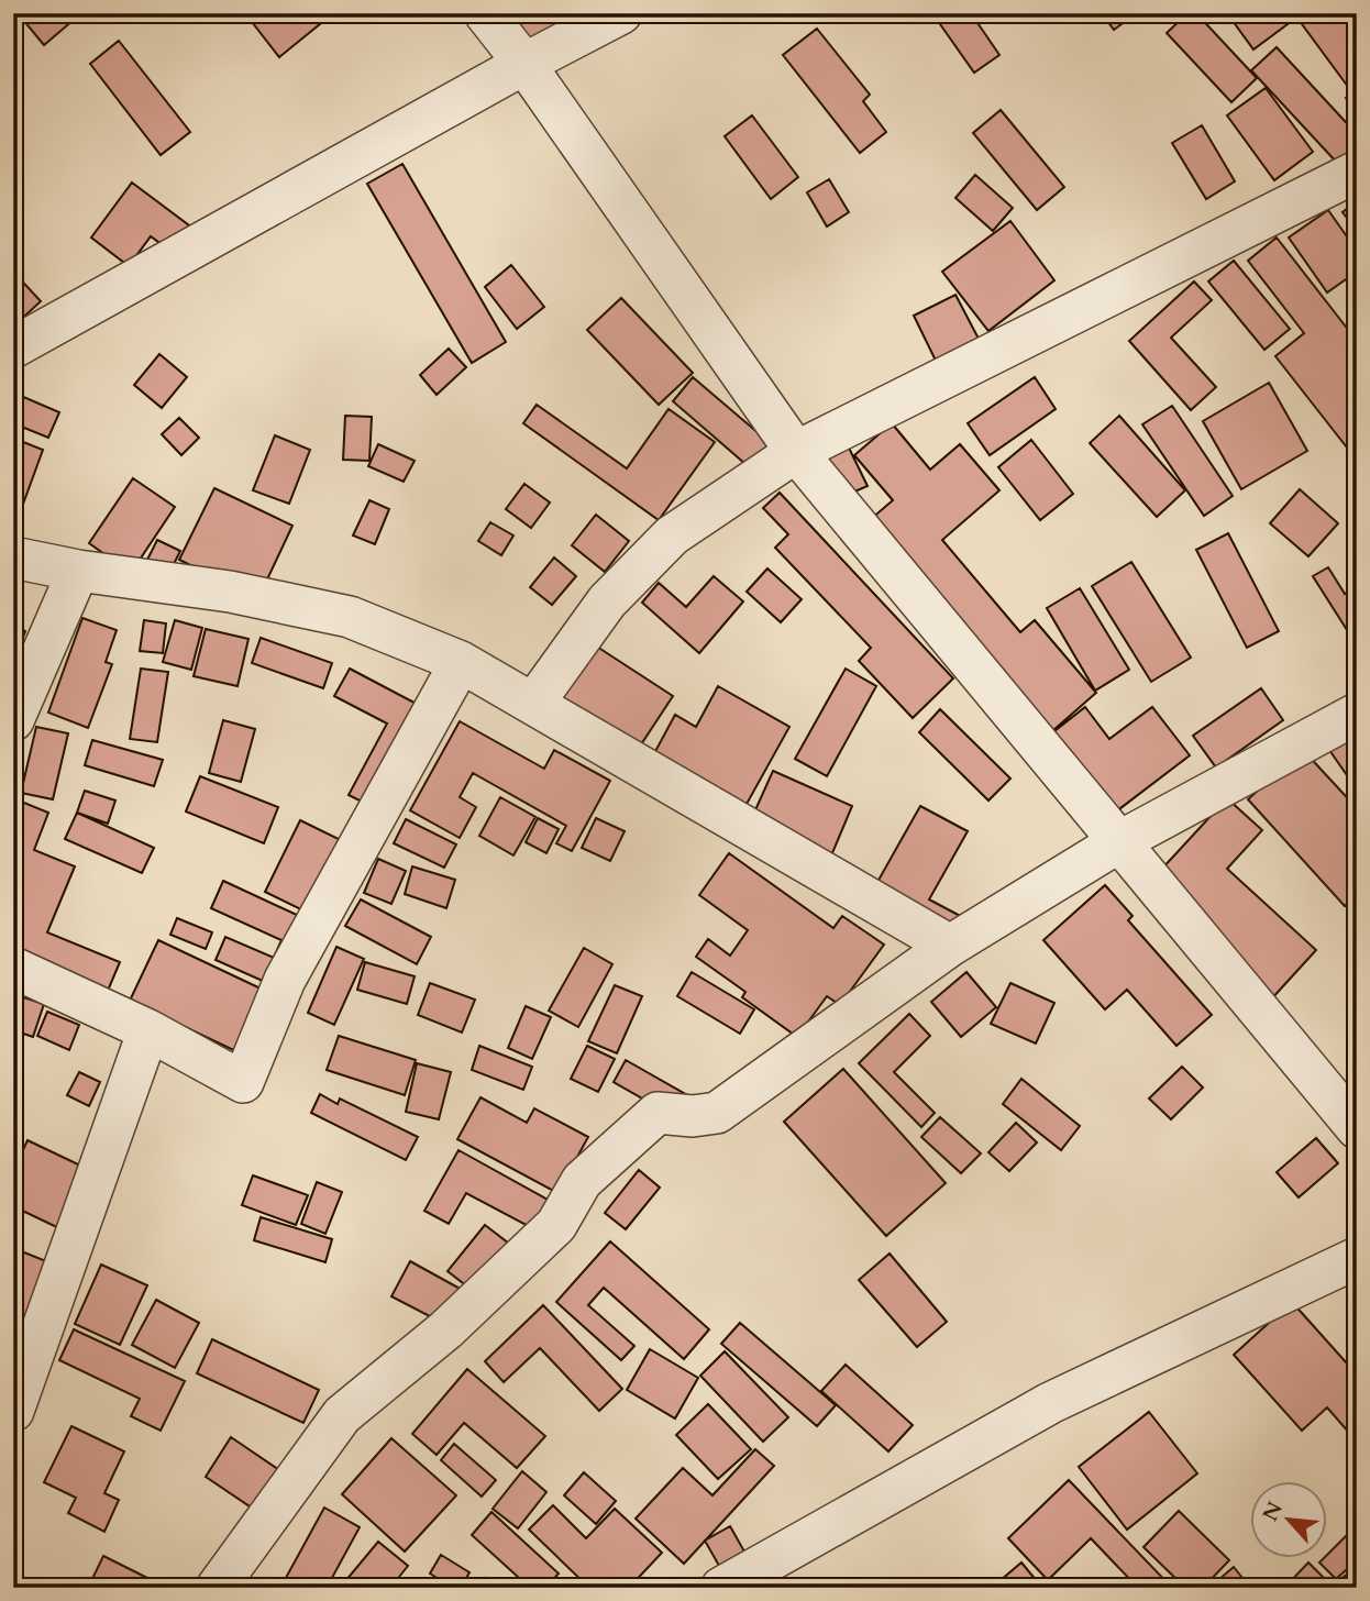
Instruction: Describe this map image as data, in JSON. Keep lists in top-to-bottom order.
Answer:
{
  "north": "top left"
}
